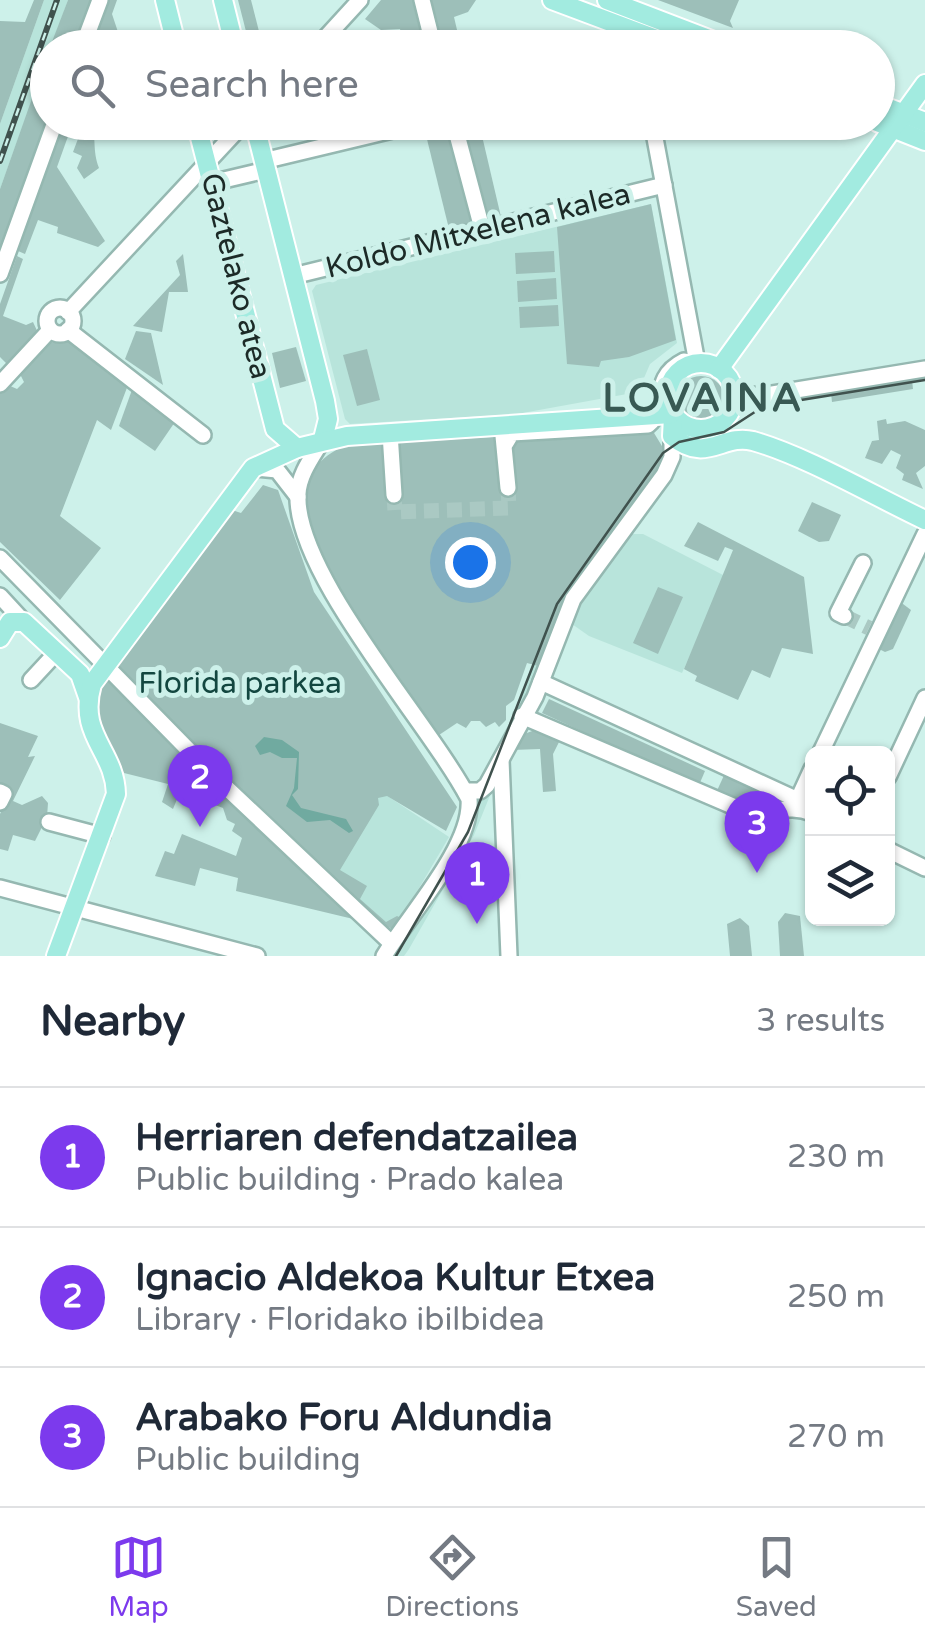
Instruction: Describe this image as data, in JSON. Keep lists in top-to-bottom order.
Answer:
{
  "streets": {
    "main road": ["Gaztelako atea"],
    "street": ["Koldo Mitxelena kalea"]
  },
  "districts": ["LOVAINA"],
  "parks": ["Florida parkea"],
  "page": {
    "search": "Search here",
    "pins": ["2", "3", "1"],
    "heading": ["Nearby", "3 results"],
    "list": [
      {
        "mark": "1",
        "name": "Herriaren defendatzailea",
        "note": "Public building · Prado kalea",
        "value": "230 m"
      },
      {
        "mark": "2",
        "name": "Ignacio Aldekoa Kultur Etxea",
        "note": "Library · Floridako ibilbidea",
        "value": "250 m"
      },
      {
        "mark": "3",
        "name": "Arabako Foru Aldundia",
        "note": "Public building",
        "value": "270 m"
      }
    ],
    "nav": ["Map", "Directions", "Saved"]
  }
}
